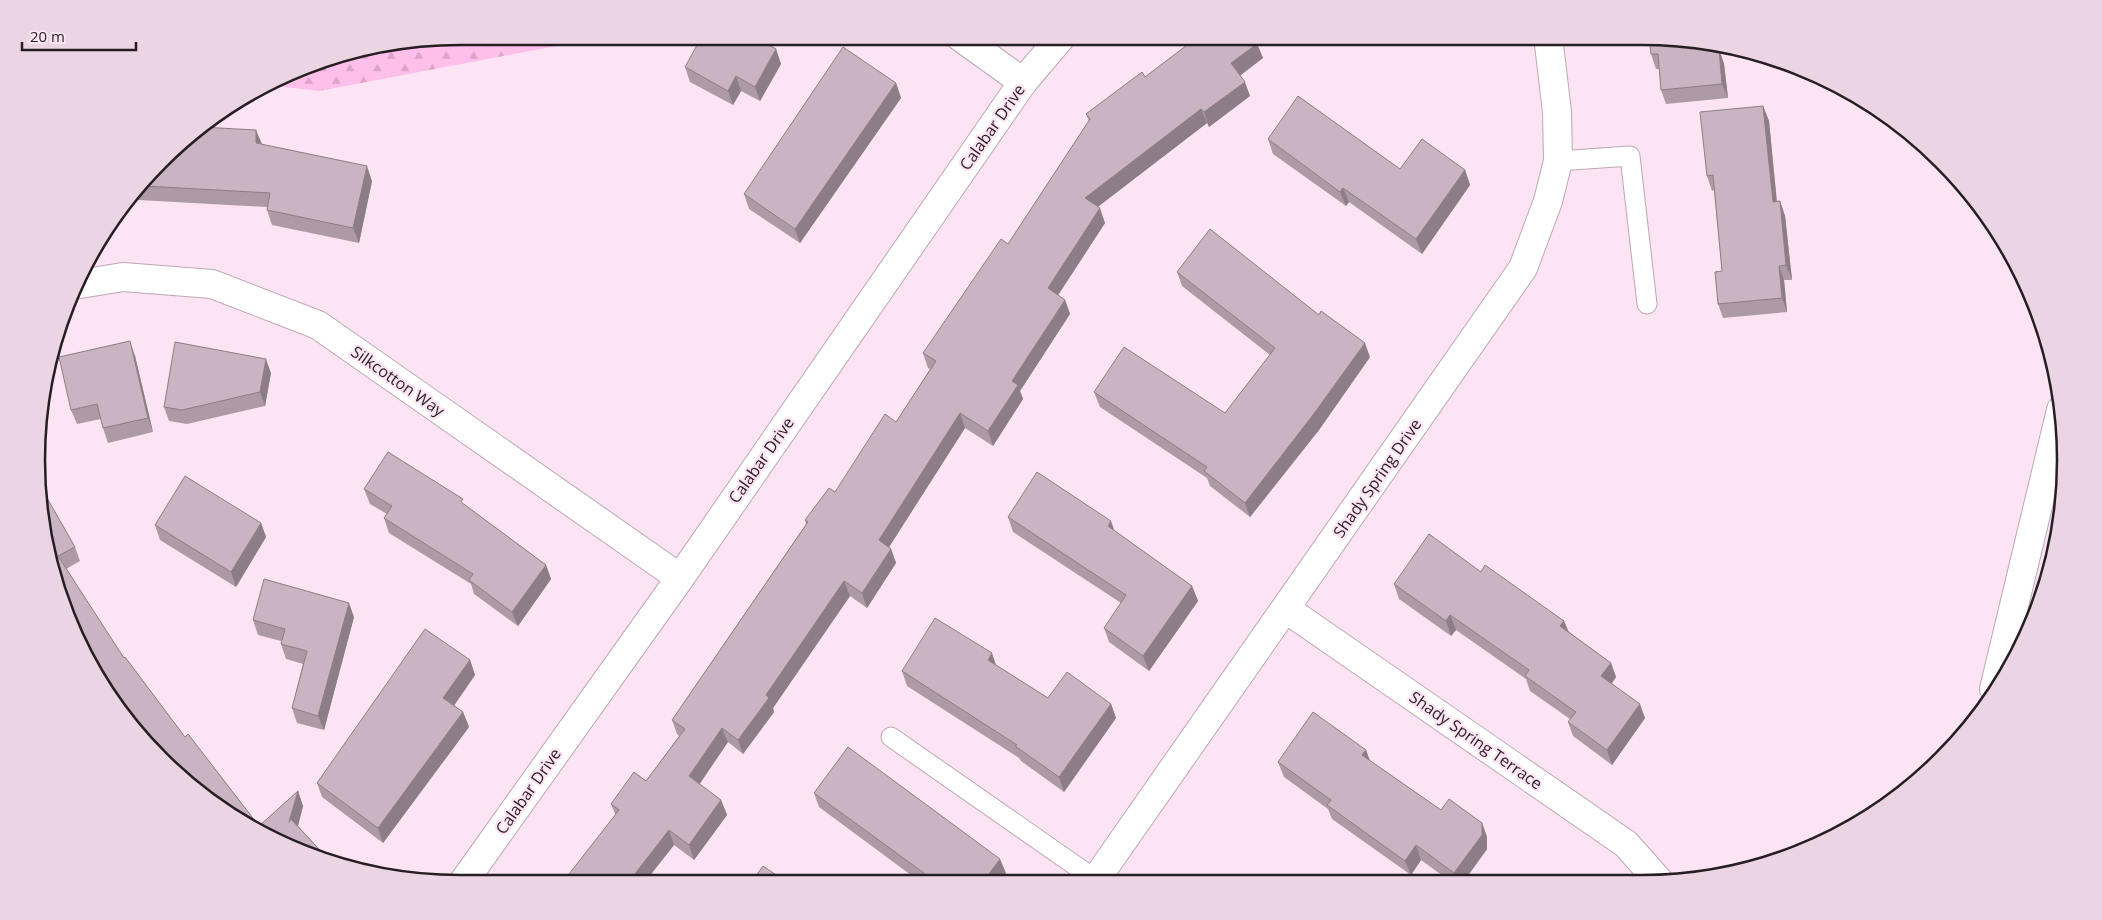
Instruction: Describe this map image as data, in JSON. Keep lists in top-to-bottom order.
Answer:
{
  "streets": {
    "street": [
      "Calabar Drive",
      "Silkcotton Way",
      "Shady Spring Drive",
      "Shady Spring Terrace"
    ]
  },
  "crossings": [
    ["Calabar Drive", "Silkcotton Way"],
    ["Shady Spring Drive", "Shady Spring Terrace"]
  ],
  "scale_bar": "20 m"
}
